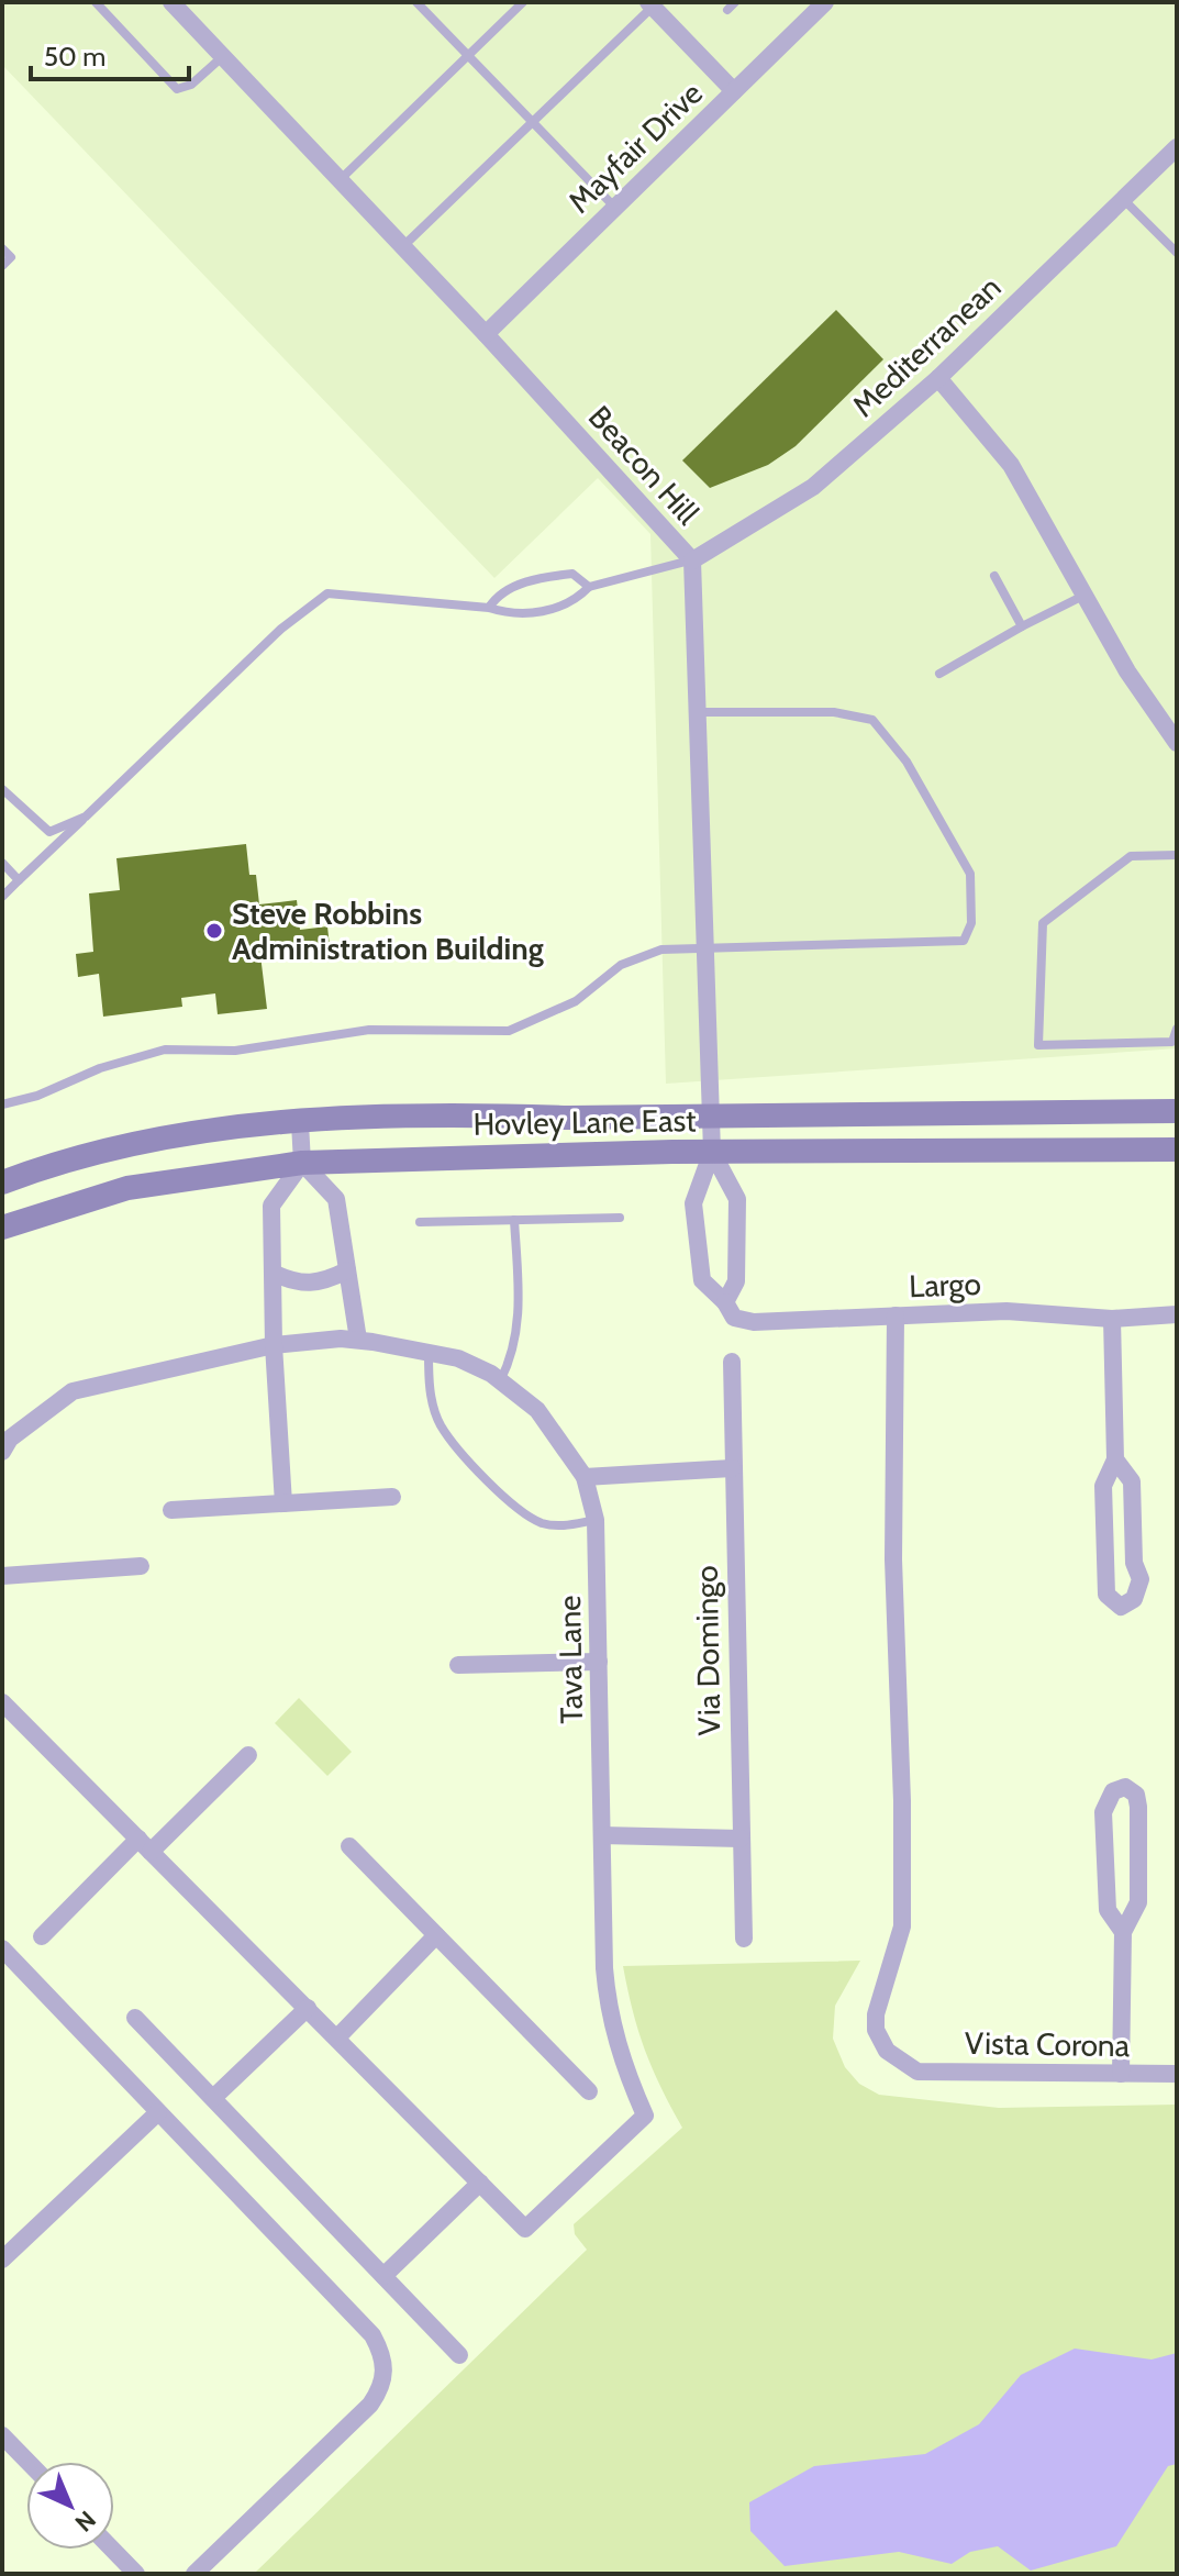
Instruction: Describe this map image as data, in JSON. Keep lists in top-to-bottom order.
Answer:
{
  "streets": {
    "main road": ["Hovley Lane East"],
    "street": [
      "Mayfair Drive",
      "Mediterranean",
      "Beacon Hill",
      "Largo",
      "Via Domingo",
      "Tava Lane",
      "Vista Corona"
    ]
  },
  "crossings": [
    ["Mayfair Drive", "Beacon Hill"],
    ["Mediterranean", "Beacon Hill"],
    ["Beacon Hill", "Hovley Lane East"],
    ["Beacon Hill", "Largo"],
    ["Hovley Lane East", "Largo"],
    ["Largo", "Vista Corona"]
  ],
  "places": ["Steve Robbins Administration Building"],
  "scale_bar": "50 m",
  "north": "bottom right"
}
